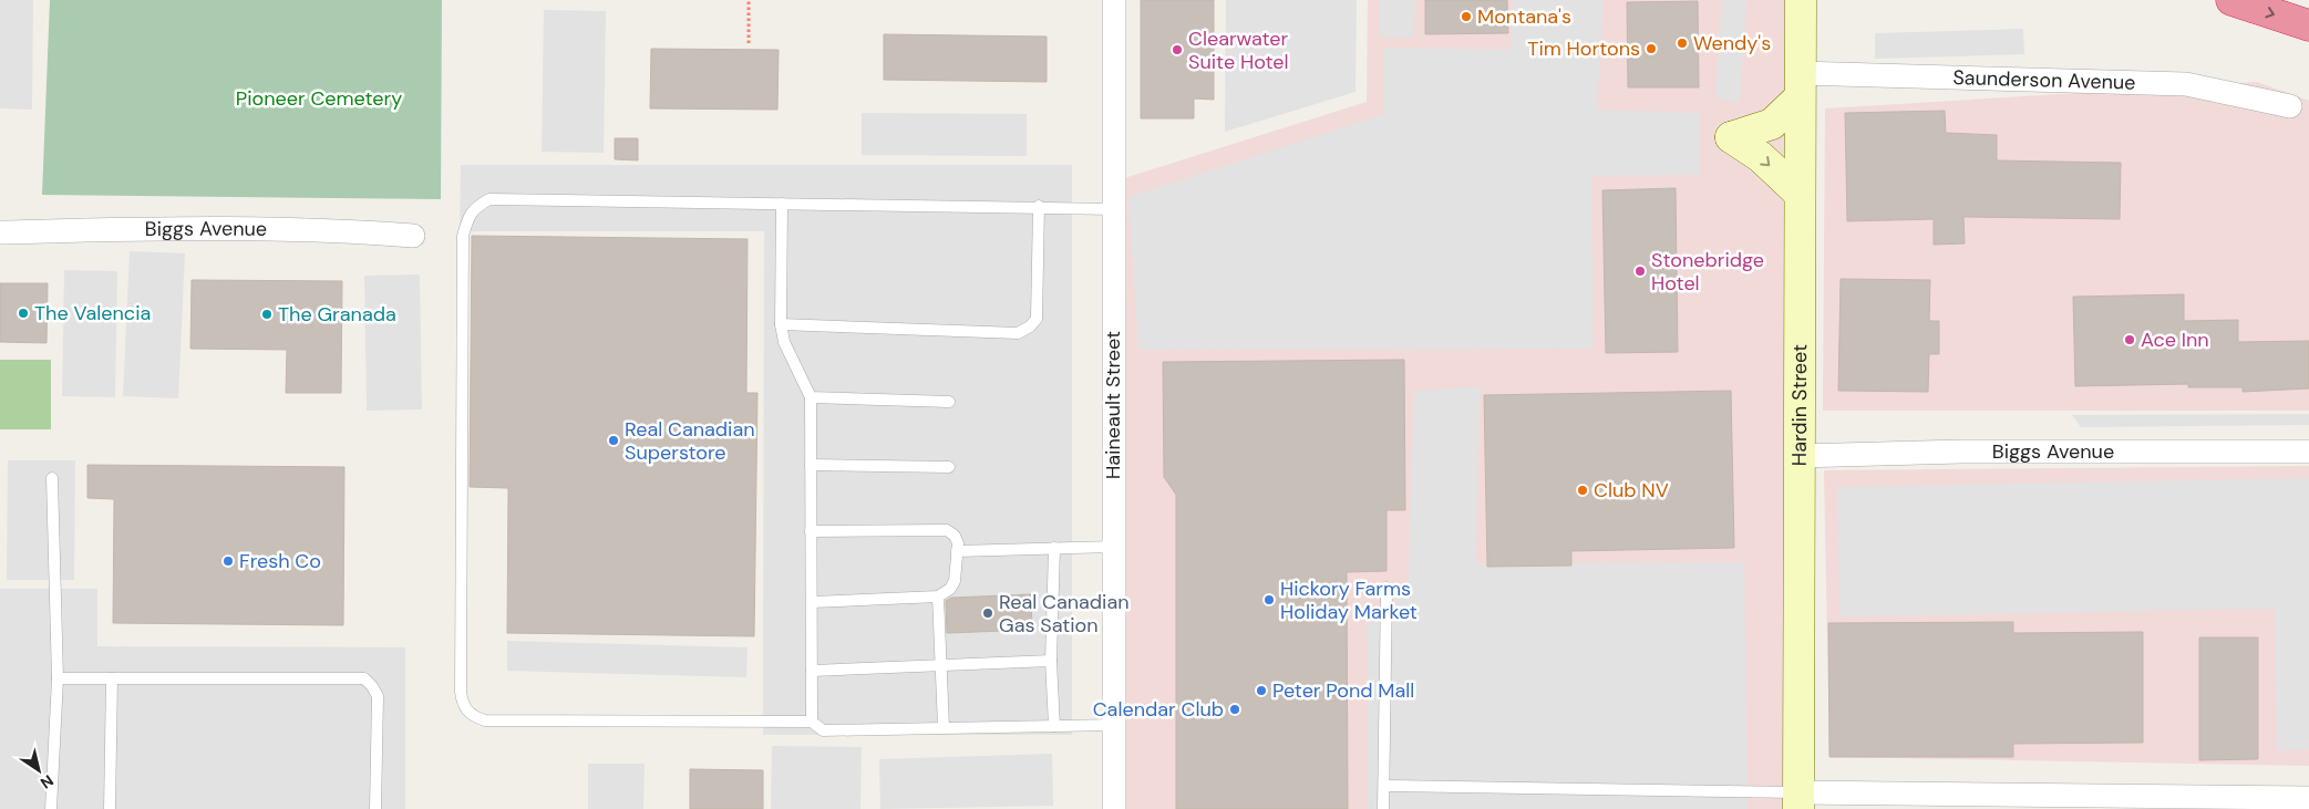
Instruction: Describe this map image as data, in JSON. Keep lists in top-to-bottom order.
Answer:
{
  "streets": {
    "main road": ["Hardin Street"],
    "street": ["Saunderson Avenue", "Biggs Avenue", "Haineault Street"]
  },
  "crossings": [
    ["Saunderson Avenue", "Hardin Street"],
    ["Biggs Avenue", "Hardin Street"]
  ],
  "parks": ["Pioneer Cemetery"],
  "places": [
    "Montana's",
    "Wendy's",
    "Tim Hortons",
    "Clearwater Suite Hotel",
    "Stonebridge Hotel",
    "The Valencia",
    "The Granada",
    "Ace Inn",
    "Real Canadian Superstore",
    "Club NV",
    "Fresh Co",
    "Hickory Farms Holiday Market",
    "Real Canadian Gas Sation",
    "Peter Pond Mall",
    "Calendar Club"
  ],
  "north": "bottom right"
}
